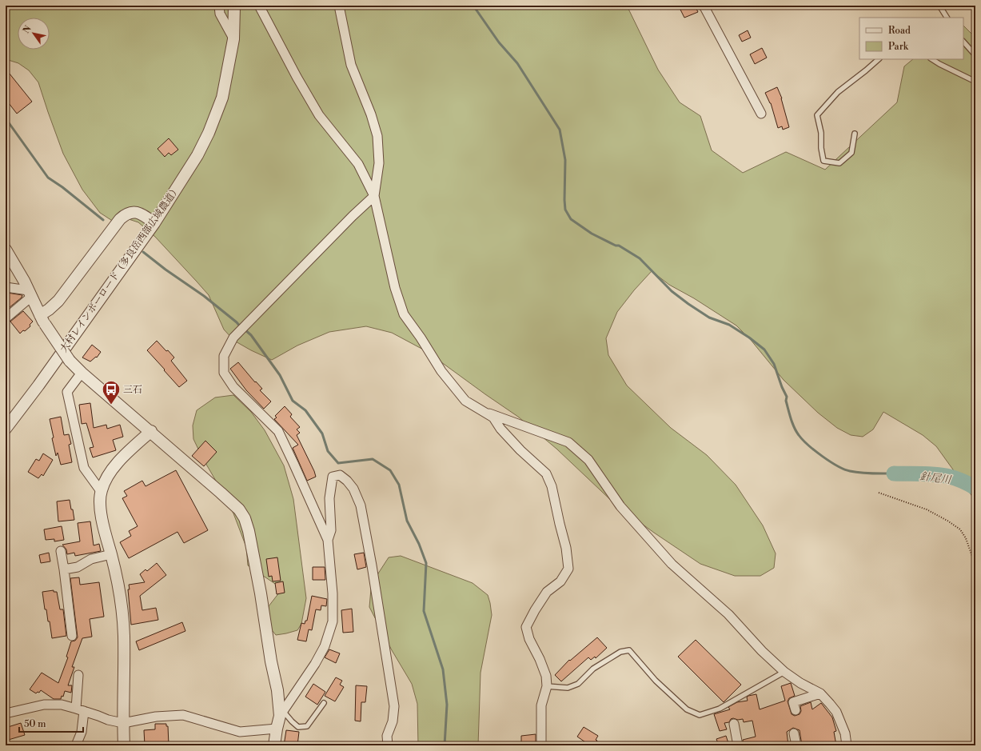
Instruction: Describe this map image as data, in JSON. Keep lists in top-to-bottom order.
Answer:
{
  "streets": {
    "street": ["大村レインボーロード（多良岳西部広域農道）"]
  },
  "water": ["針尾川"],
  "places": {
    "bus stop": ["三石"]
  },
  "legend": ["Road", "Park"],
  "scale_bar": "50 m",
  "north": "top left"
}
